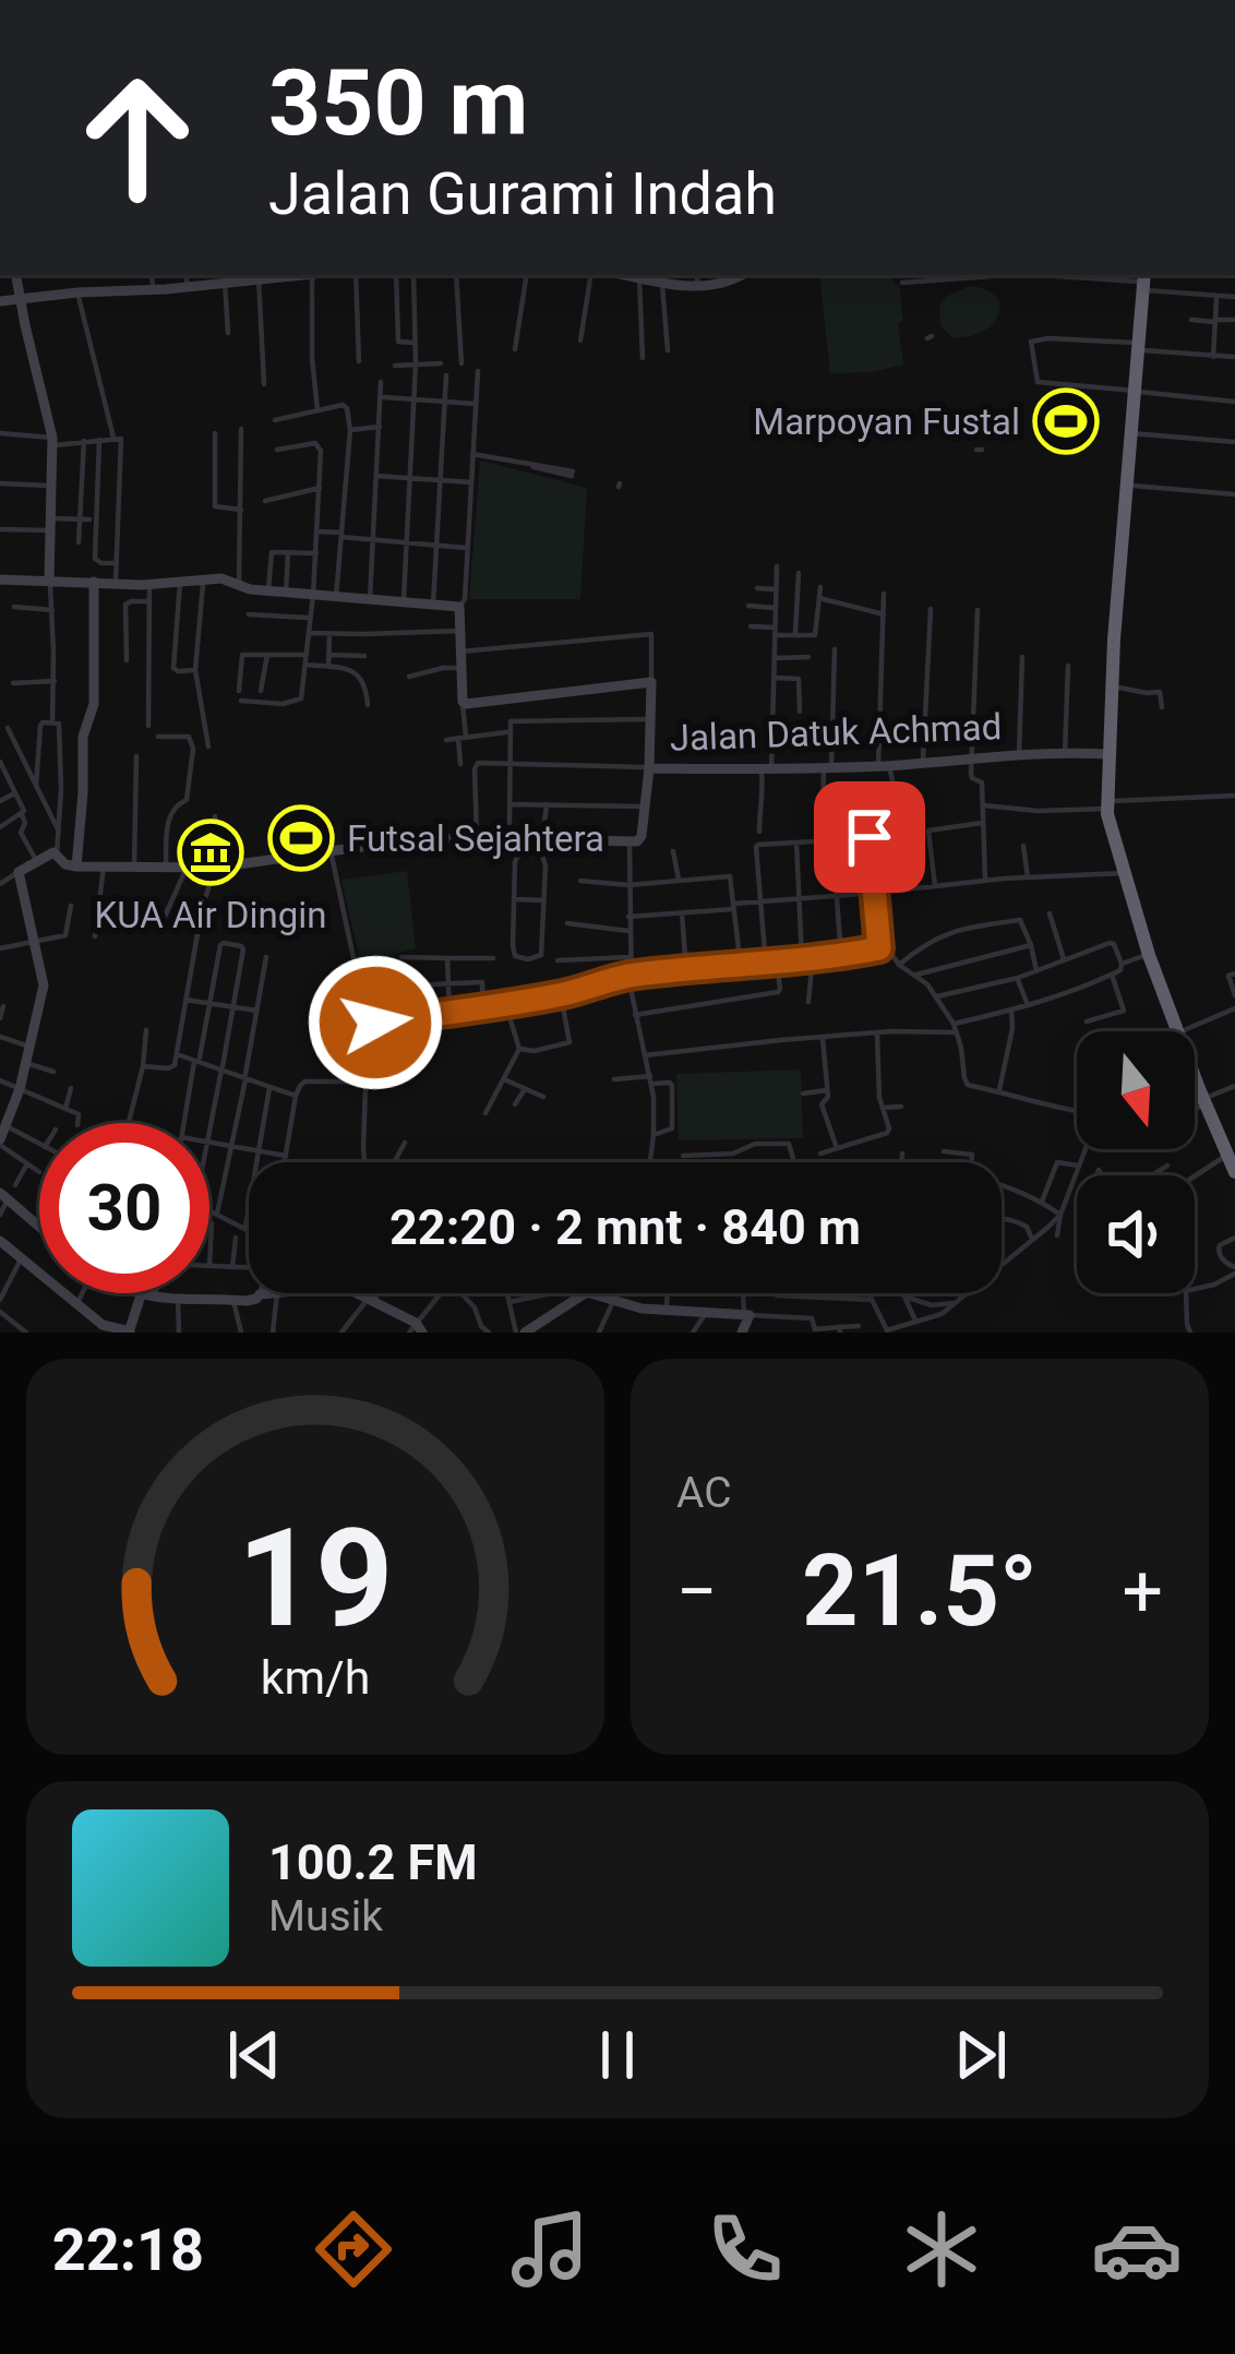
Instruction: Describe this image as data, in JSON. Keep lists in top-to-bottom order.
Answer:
{
  "streets": {
    "street": ["Jalan Datuk Achmad"]
  },
  "places": {
    "sports": ["Marpoyan Fustal", "Futsal Sejahtera"],
    "museum": ["KUA Air Dingin"]
  },
  "north": "bottom",
  "page": {
    "turn": ["350 m", "Jalan Gurami Indah"],
    "limit": "30",
    "trip": "22:20 · 2 mnt · 840 m",
    "tile": "AC",
    "heat": ["−", "21.5°", "+"],
    "song": ["100.2 FM", "Musik"],
    "tabs": "22:18",
    "gauge": ["19", "km/h"]
  }
}
